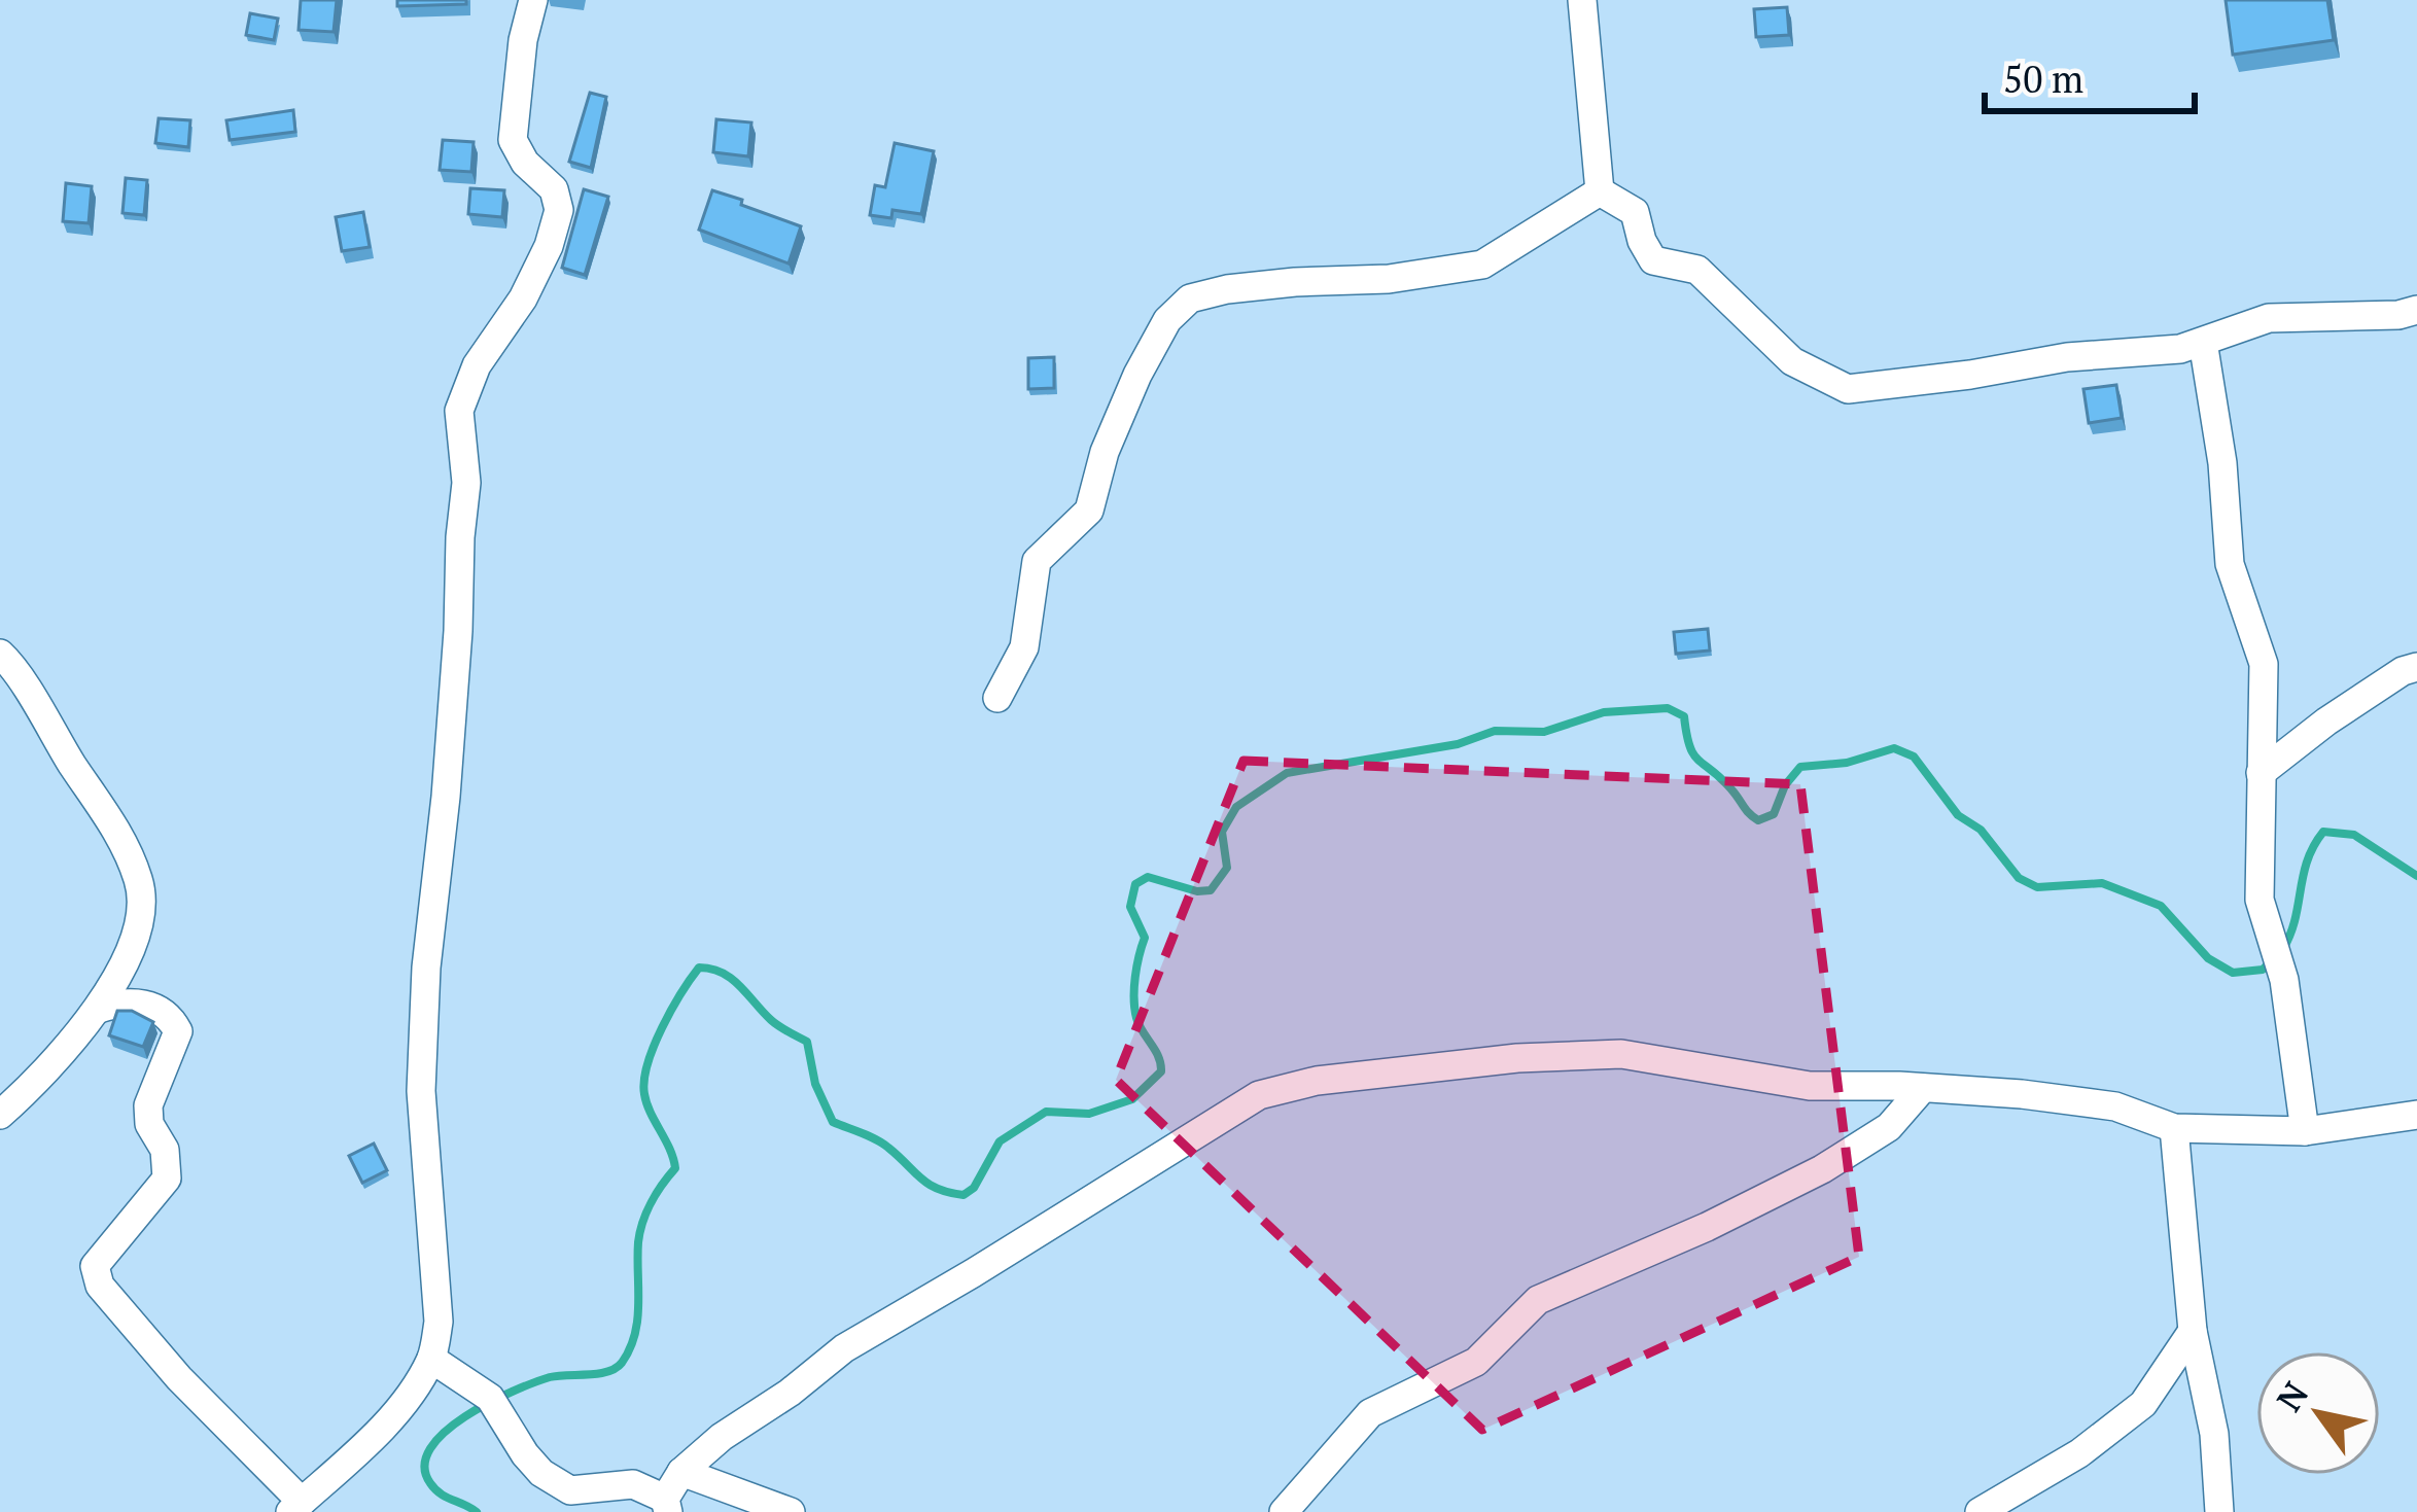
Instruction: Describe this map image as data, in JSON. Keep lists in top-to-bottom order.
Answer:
{
  "scale_bar": "50 m",
  "north": "top left"
}
